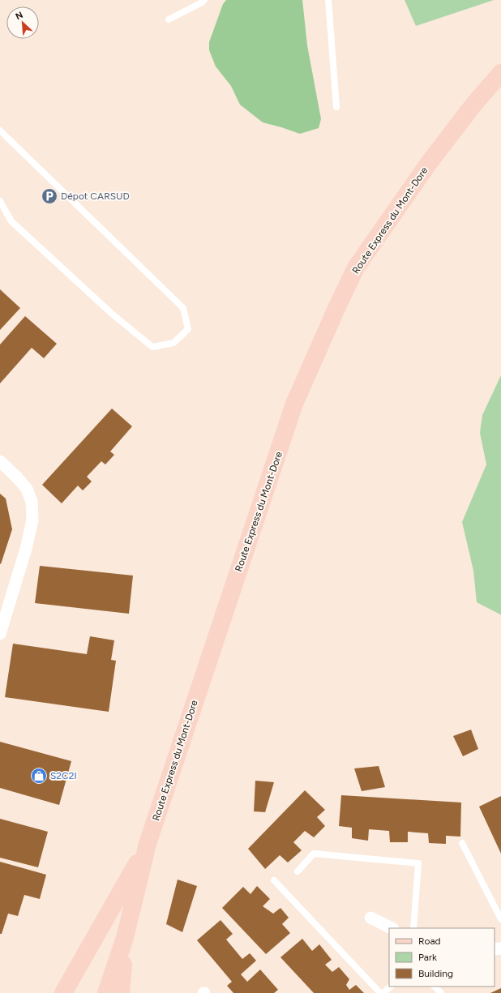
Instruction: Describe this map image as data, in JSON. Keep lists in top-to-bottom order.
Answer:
{
  "streets": {
    "main road": ["Route Express du Mont-Dore"]
  },
  "places": {
    "parking": ["Dépot CARSUD"],
    "shop": ["S2C2I"]
  },
  "legend": ["Road", "Park", "Building"],
  "north": "top left"
}
